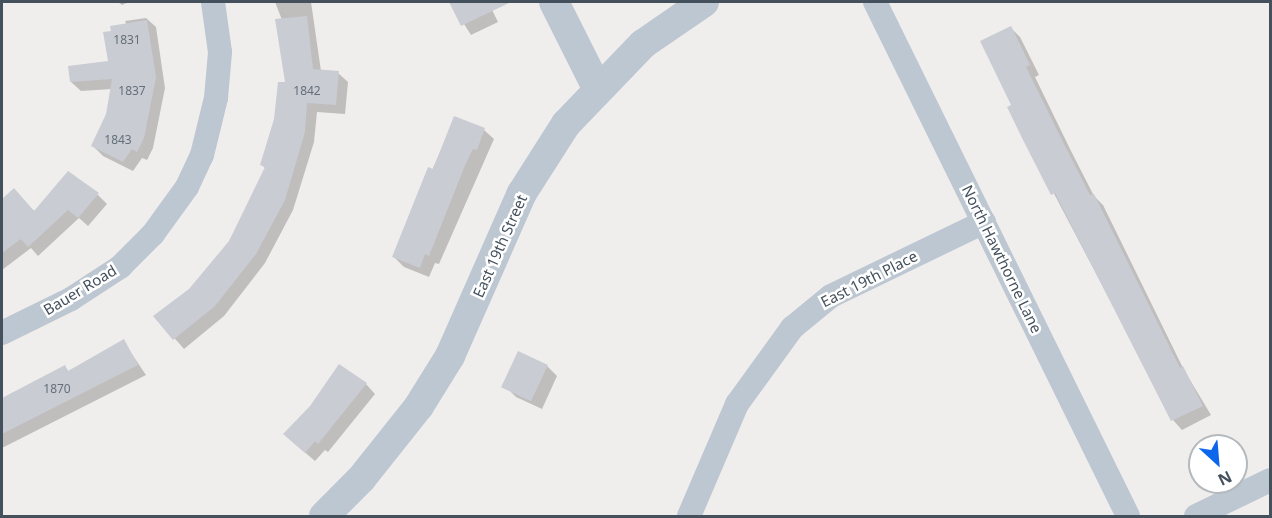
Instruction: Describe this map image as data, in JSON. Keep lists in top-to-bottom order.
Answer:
{
  "streets": {
    "street": [
      "East 19th Street",
      "North Hawthorne Lane",
      "East 19th Place",
      "Bauer Road"
    ]
  },
  "crossings": [
    ["North Hawthorne Lane", "East 19th Place"]
  ],
  "house_numbers": [
    "1831",
    "1837",
    "1842",
    "1843",
    "1870"
  ],
  "north": "bottom right"
}
